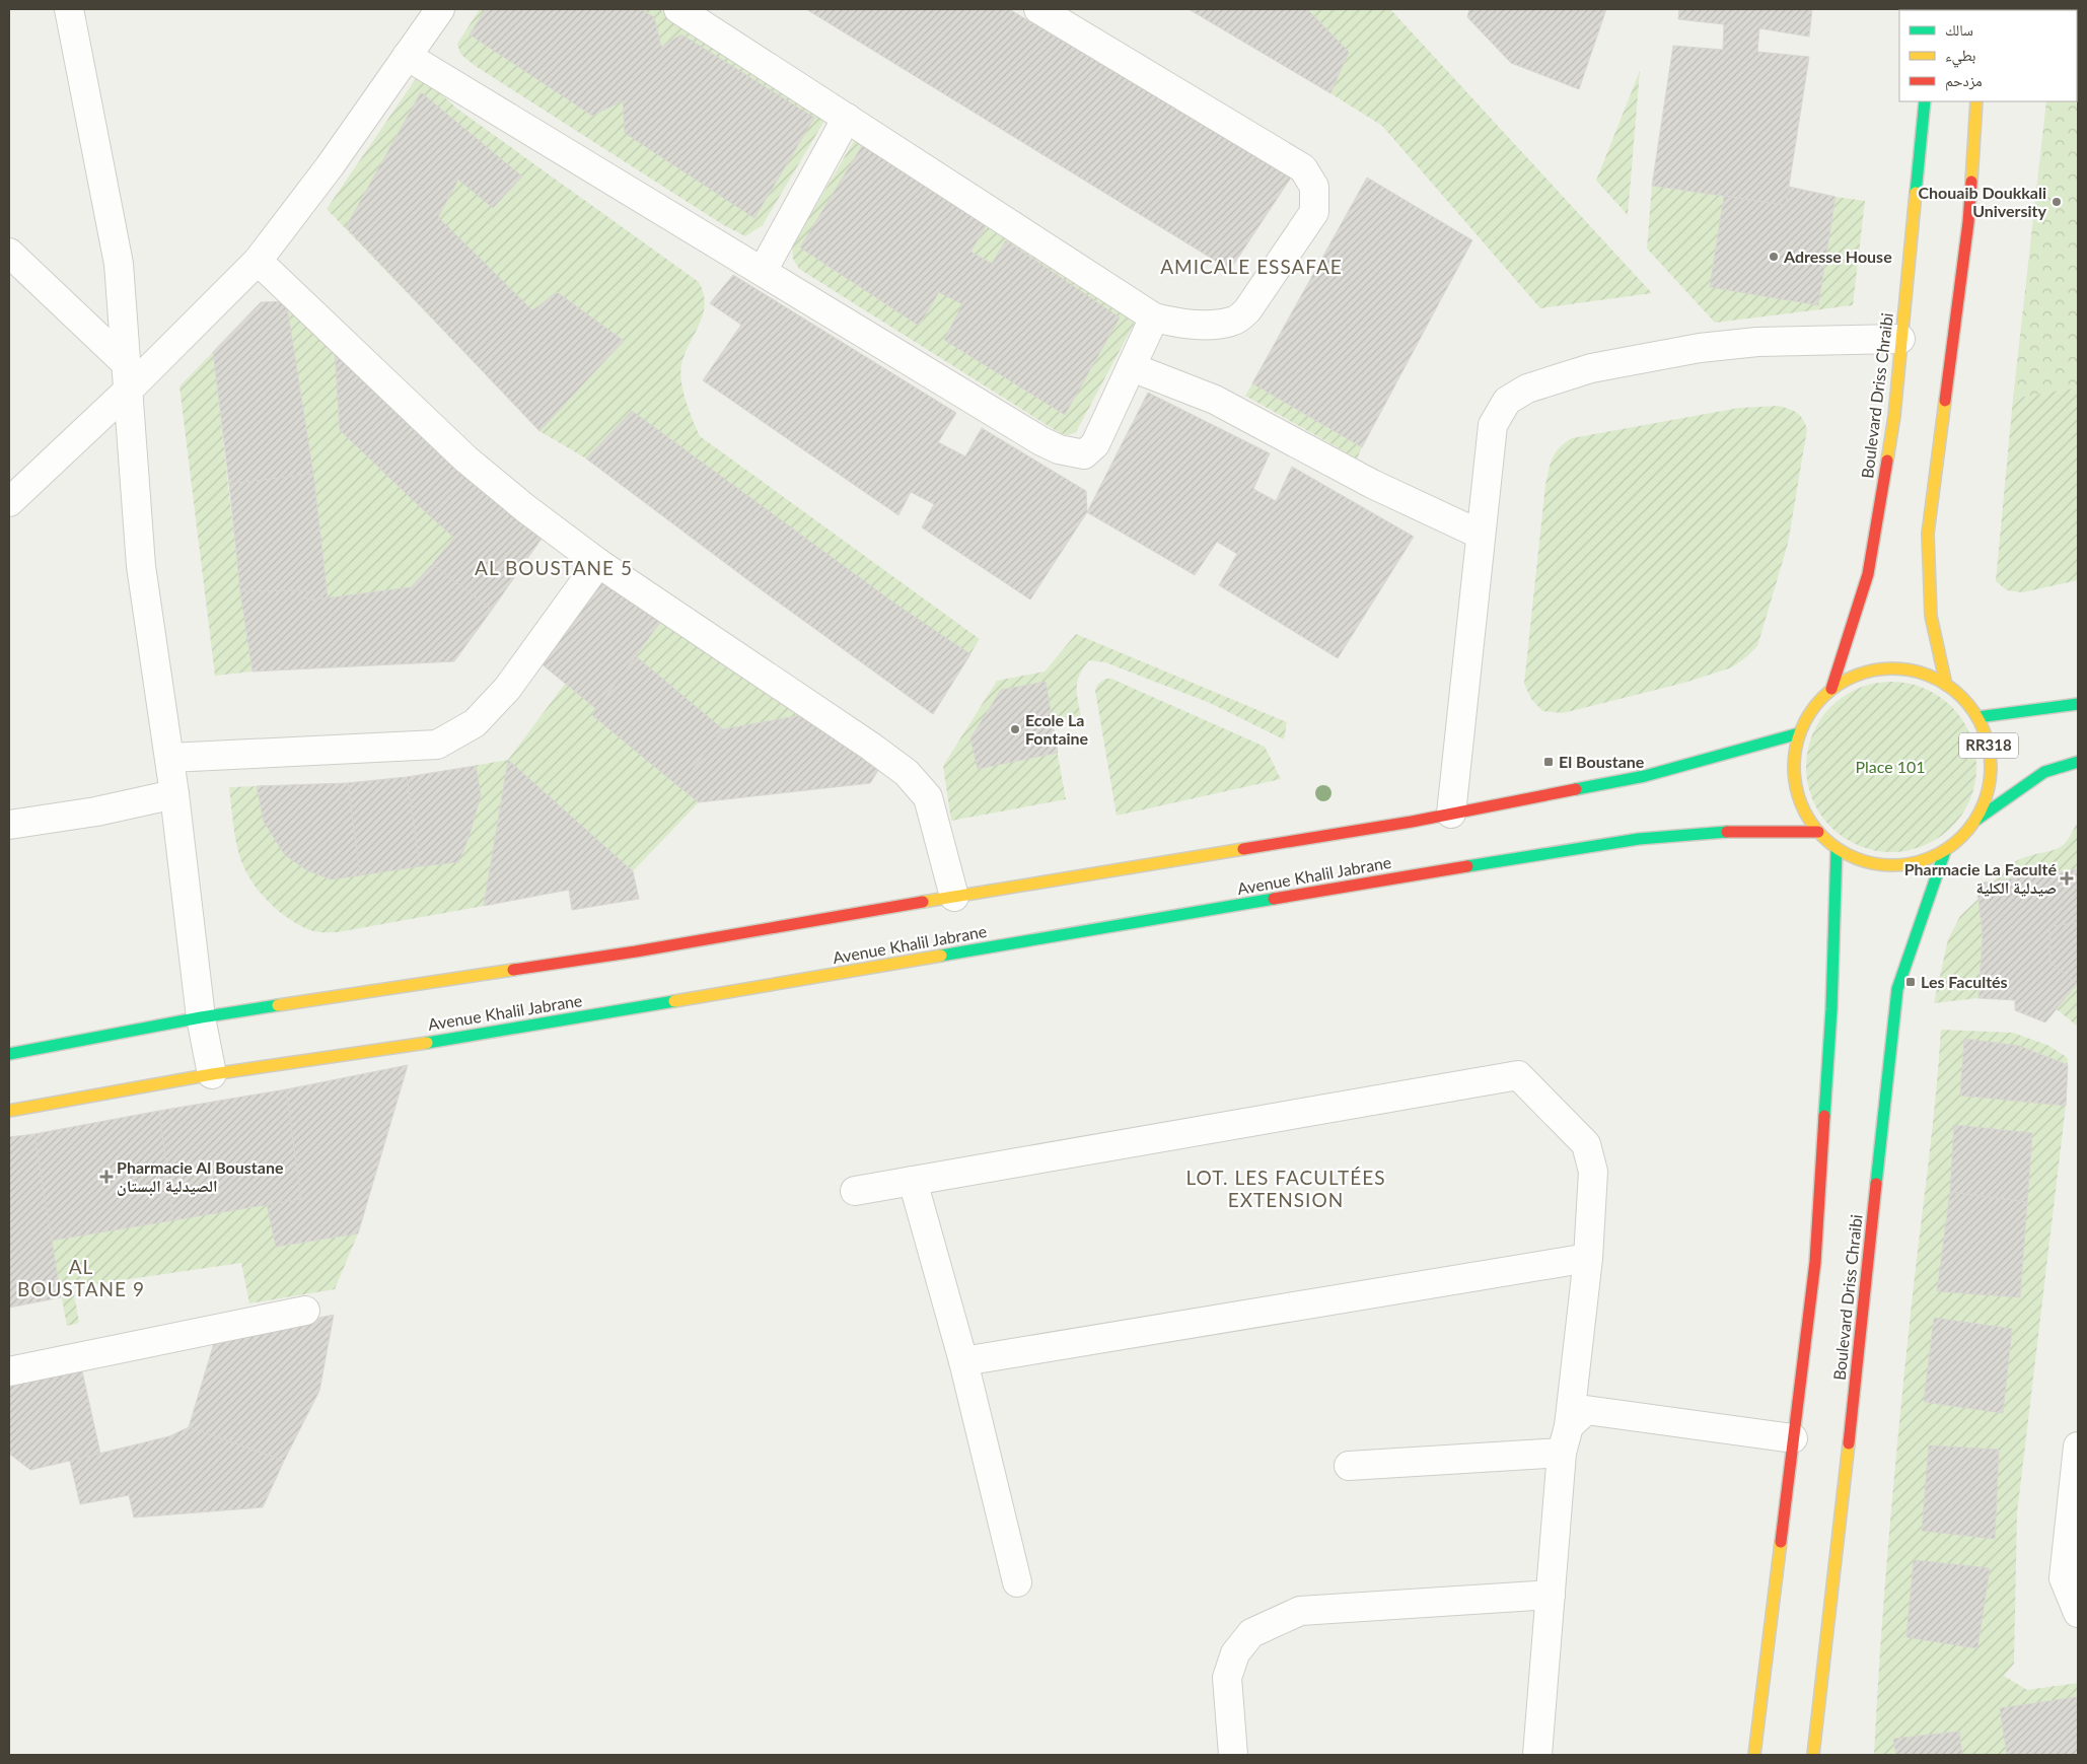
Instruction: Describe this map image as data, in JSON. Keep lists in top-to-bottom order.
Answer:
{
  "streets": {
    "main road": ["Boulevard Driss Chraibi", "RR318", "Avenue Khalil Jabrane"]
  },
  "crossings": [
    ["Boulevard Driss Chraibi", "Avenue Khalil Jabrane"]
  ],
  "districts": [
    "AMICALE ESSAFAE",
    "AL BOUSTANE 5",
    "LOT. LES FACULTÉES EXTENSION",
    "AL BOUSTANE 9"
  ],
  "parks": ["Place 101"],
  "places": {
    "other": ["Chouaib Doukkali University", "Adresse House", "Ecole La Fontaine"],
    "transit": ["El Boustane", "Les Facultés"],
    "health": ["Pharmacie La Faculté صيدلية الكلية", "Pharmacie Al Boustane الصيدلية البستان"]
  },
  "legend": ["سالك", "بطيء", "مزدحم"]
}
